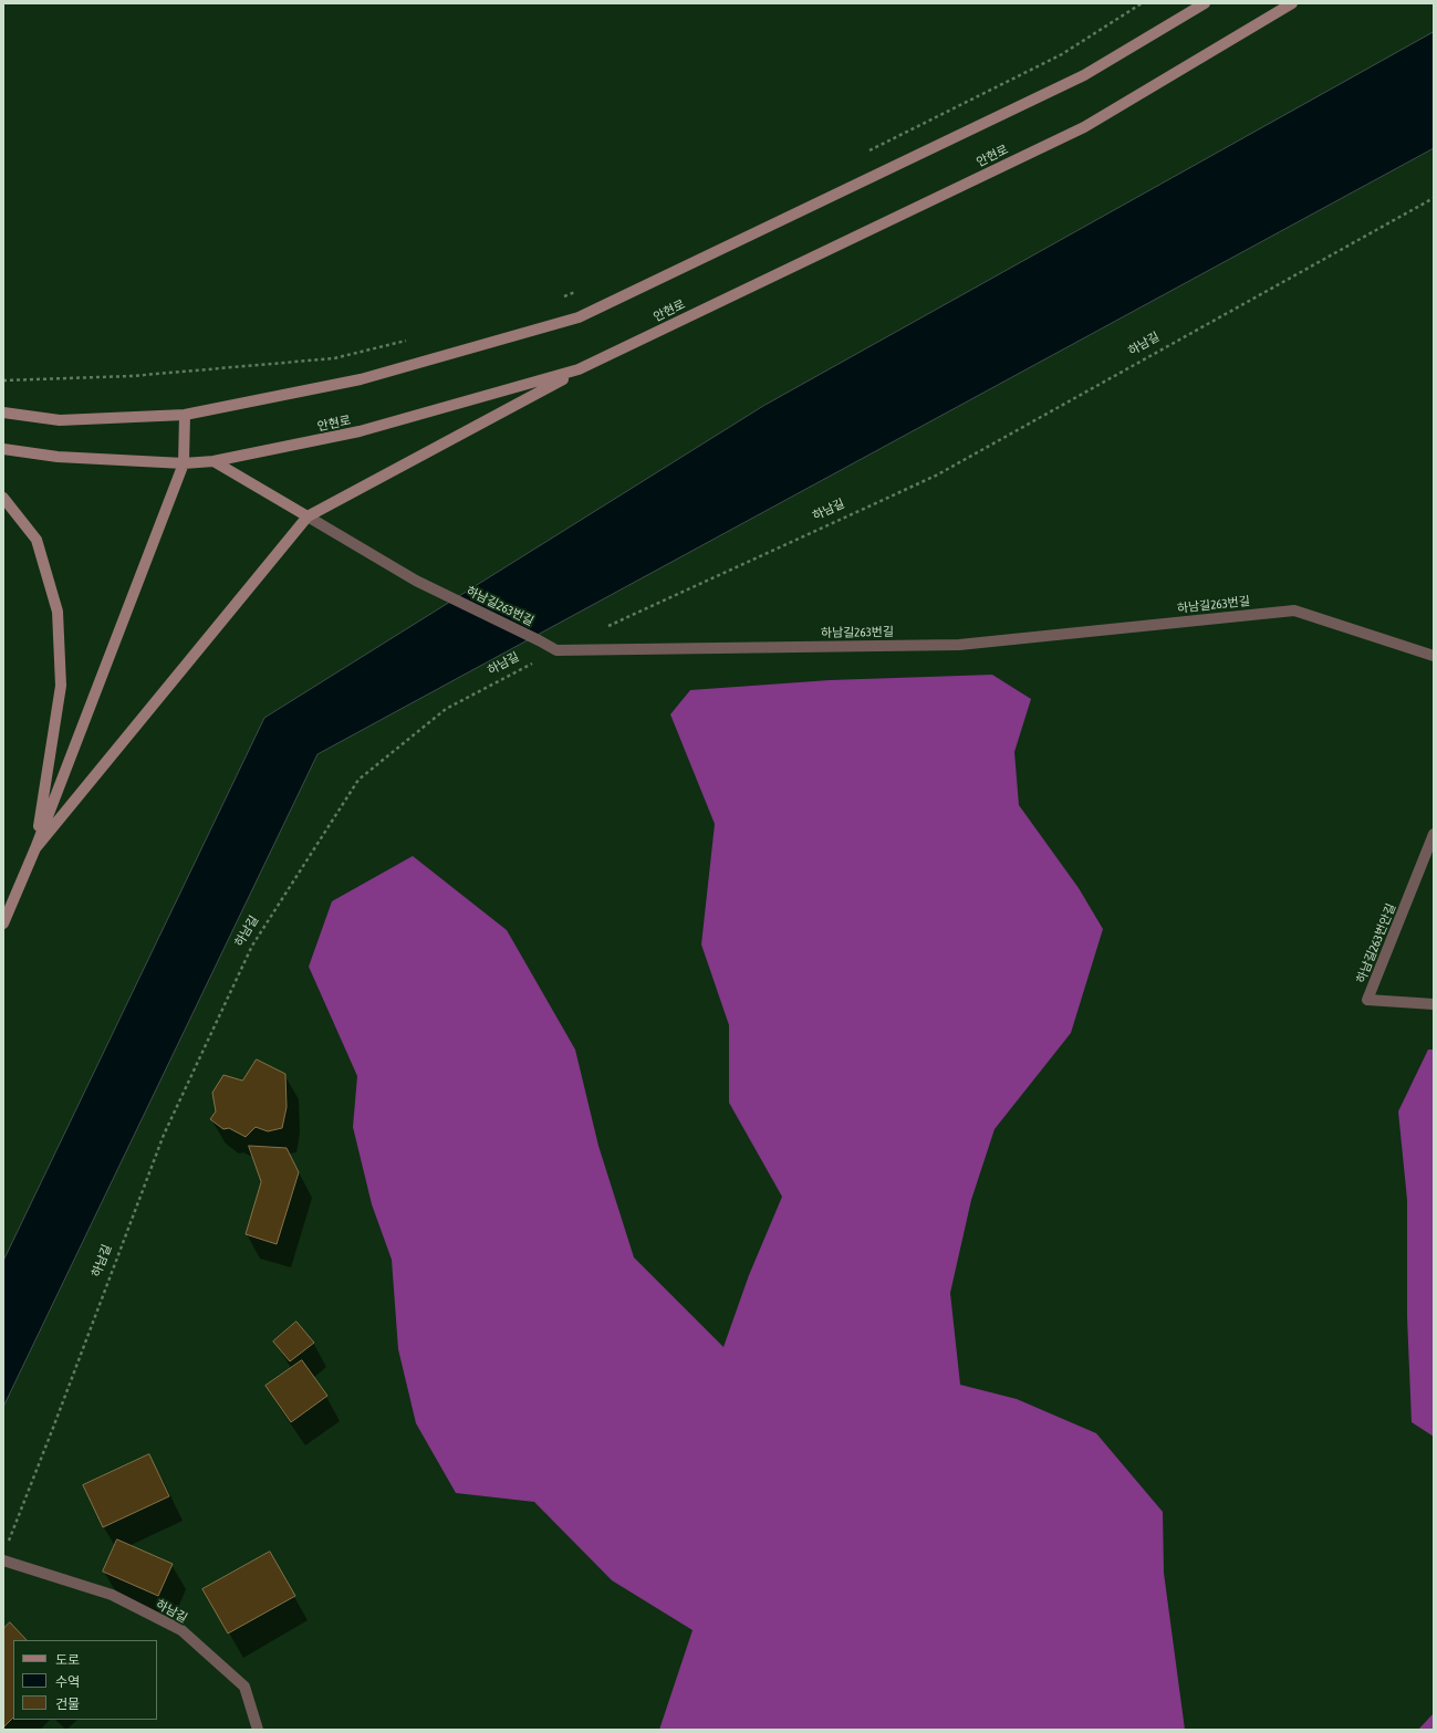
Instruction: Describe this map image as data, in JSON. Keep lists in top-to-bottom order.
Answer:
{
  "streets": {
    "street": [
      "안현로",
      "하남길",
      "하남길263번길",
      "하남길263번안길"
    ]
  },
  "crossings": [
    ["하남길", "하남길263번길"]
  ],
  "legend": ["도로", "수역", "건물"]
}
